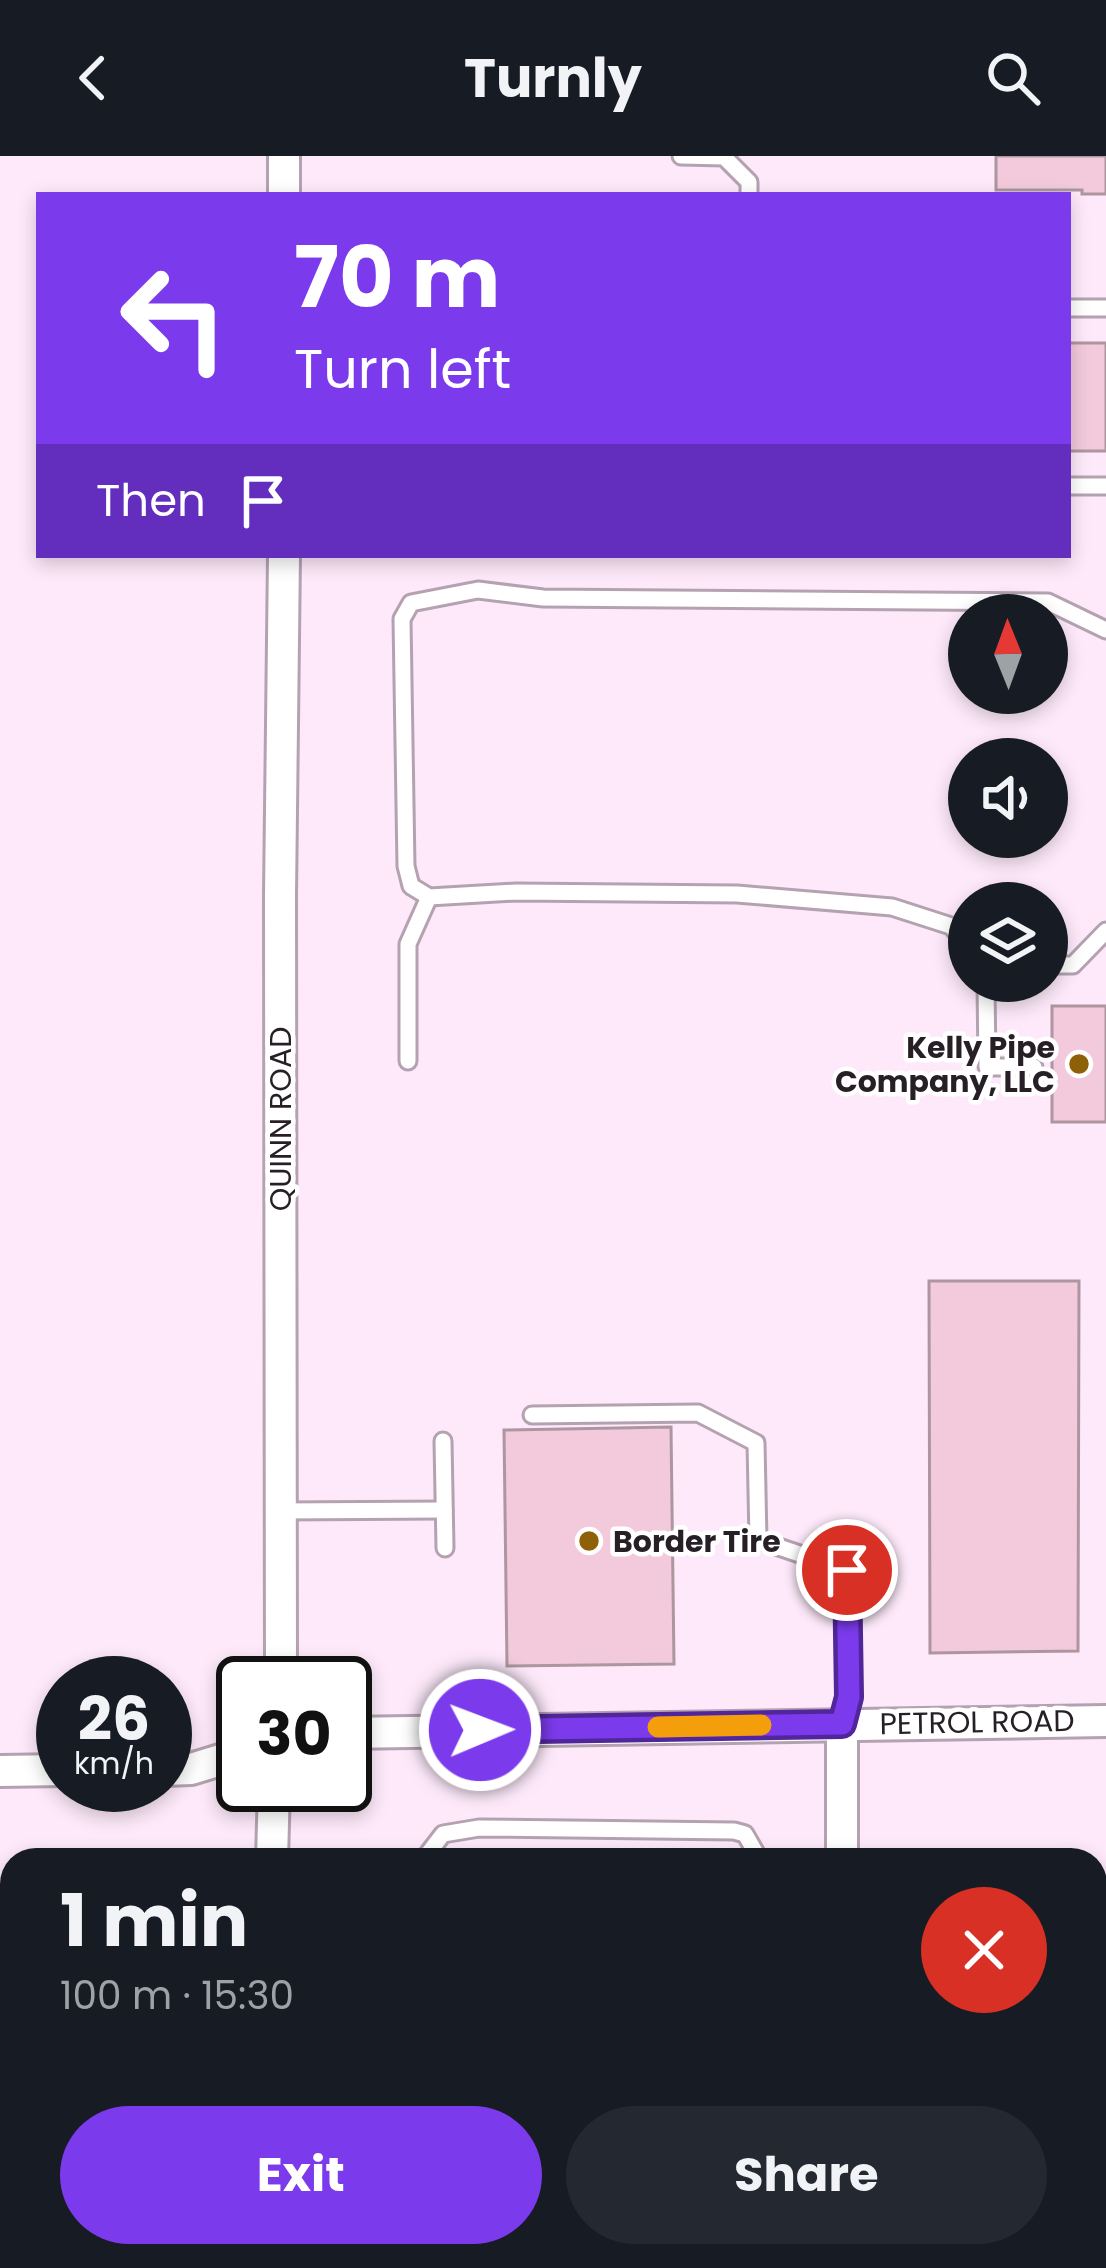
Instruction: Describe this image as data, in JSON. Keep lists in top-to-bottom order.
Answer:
{
  "streets": {
    "street": ["QUINN ROAD", "PETROL ROAD"]
  },
  "places": ["Kelly Pipe Company, LLC", "Border Tire"],
  "north": "top",
  "page": {
    "header": "Turnly",
    "turn": ["70 m", "Turn left"],
    "then": "Then",
    "speed": "26 km/h",
    "limit": "30",
    "heading": ["1 min", "100 m · 15:30"],
    "buttons": ["Exit", "Share"]
  }
}
